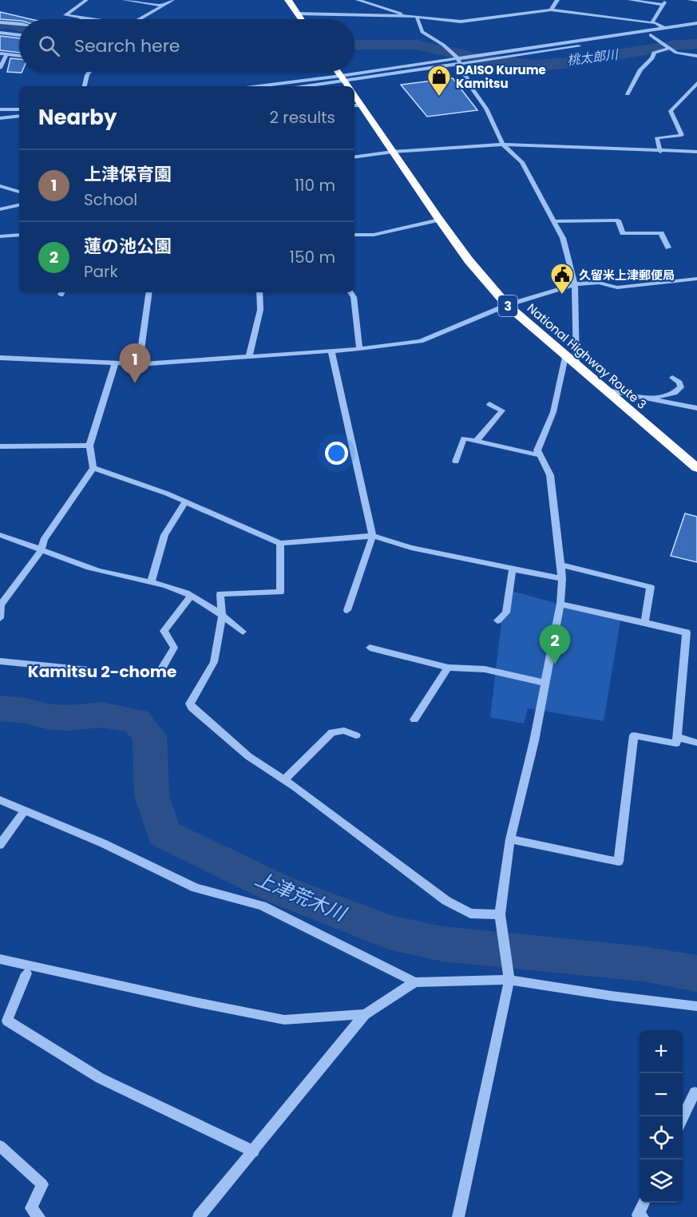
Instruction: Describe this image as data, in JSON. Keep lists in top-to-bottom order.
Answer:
{
  "streets": {
    "highway": ["3", "National Highway Route 3"]
  },
  "districts": ["Kamitsu 2-chome"],
  "water": ["桃太郎川", "上津荒木川"],
  "places": {
    "shop": ["DAISO Kurume Kamitsu"],
    "public building": ["久留米上津郵便局"]
  },
  "page": {
    "search": "Search here",
    "heading": ["Nearby", "2 results"],
    "list": [
      {
        "mark": "1",
        "name": "上津保育園",
        "note": "School",
        "value": "110 m"
      },
      {
        "mark": "2",
        "name": "蓮の池公園",
        "note": "Park",
        "value": "150 m"
      }
    ],
    "pins": ["1", "2"],
    "map_buttons": ["+", "−"]
  }
}
